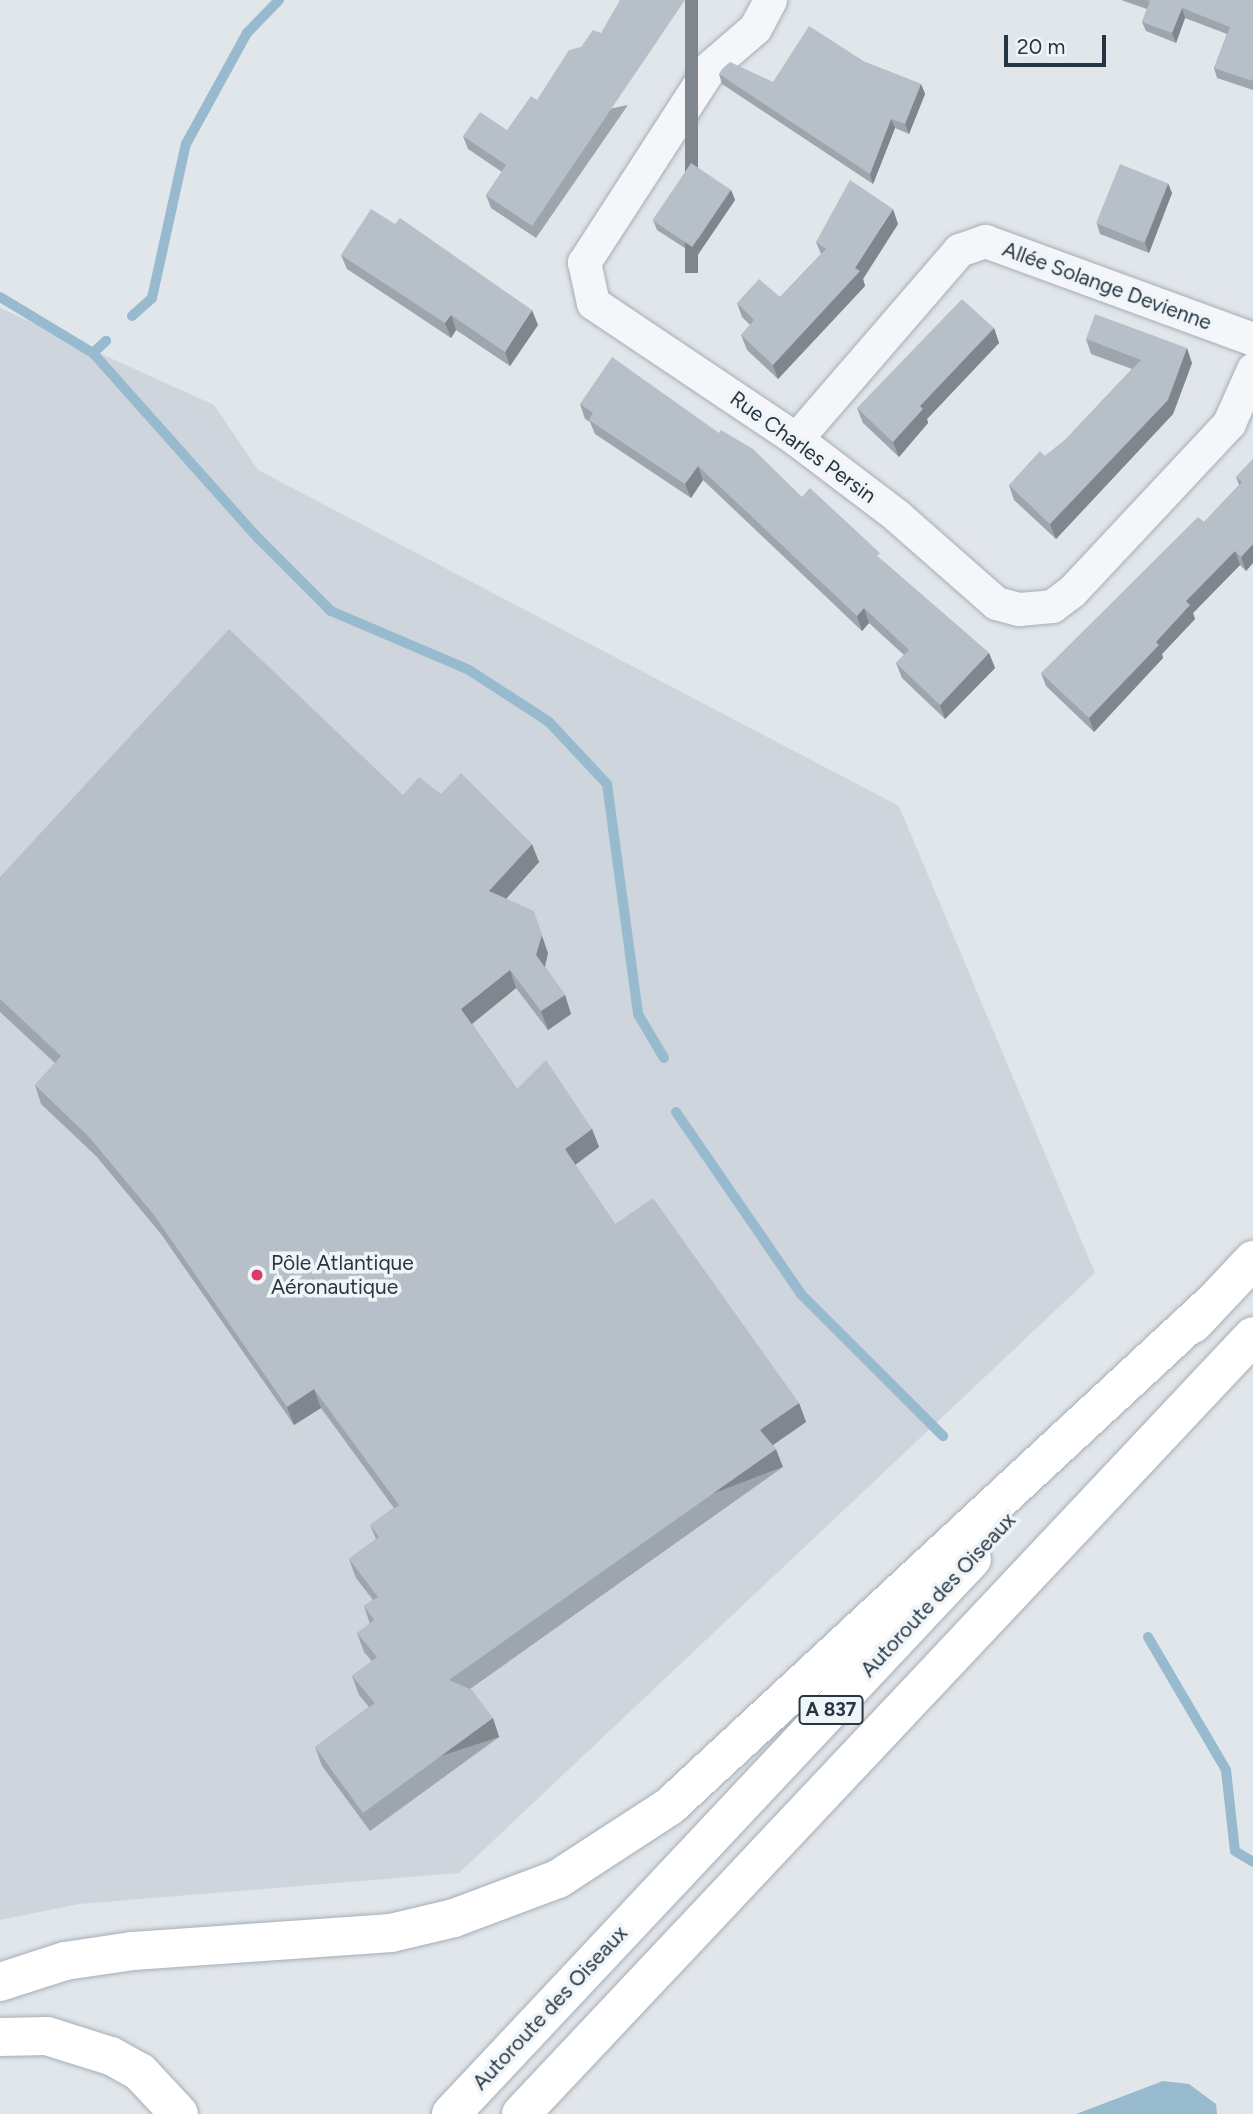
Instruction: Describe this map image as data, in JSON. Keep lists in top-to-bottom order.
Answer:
{
  "streets": {
    "highway": ["Autoroute des Oiseaux", "A 837"],
    "street": ["Allée Solange Devienne", "Rue Charles Persin"]
  },
  "crossings": [
    ["Allée Solange Devienne", "Rue Charles Persin"]
  ],
  "places": ["Pôle Atlantique Aéronautique"],
  "scale_bar": "20 m"
}
